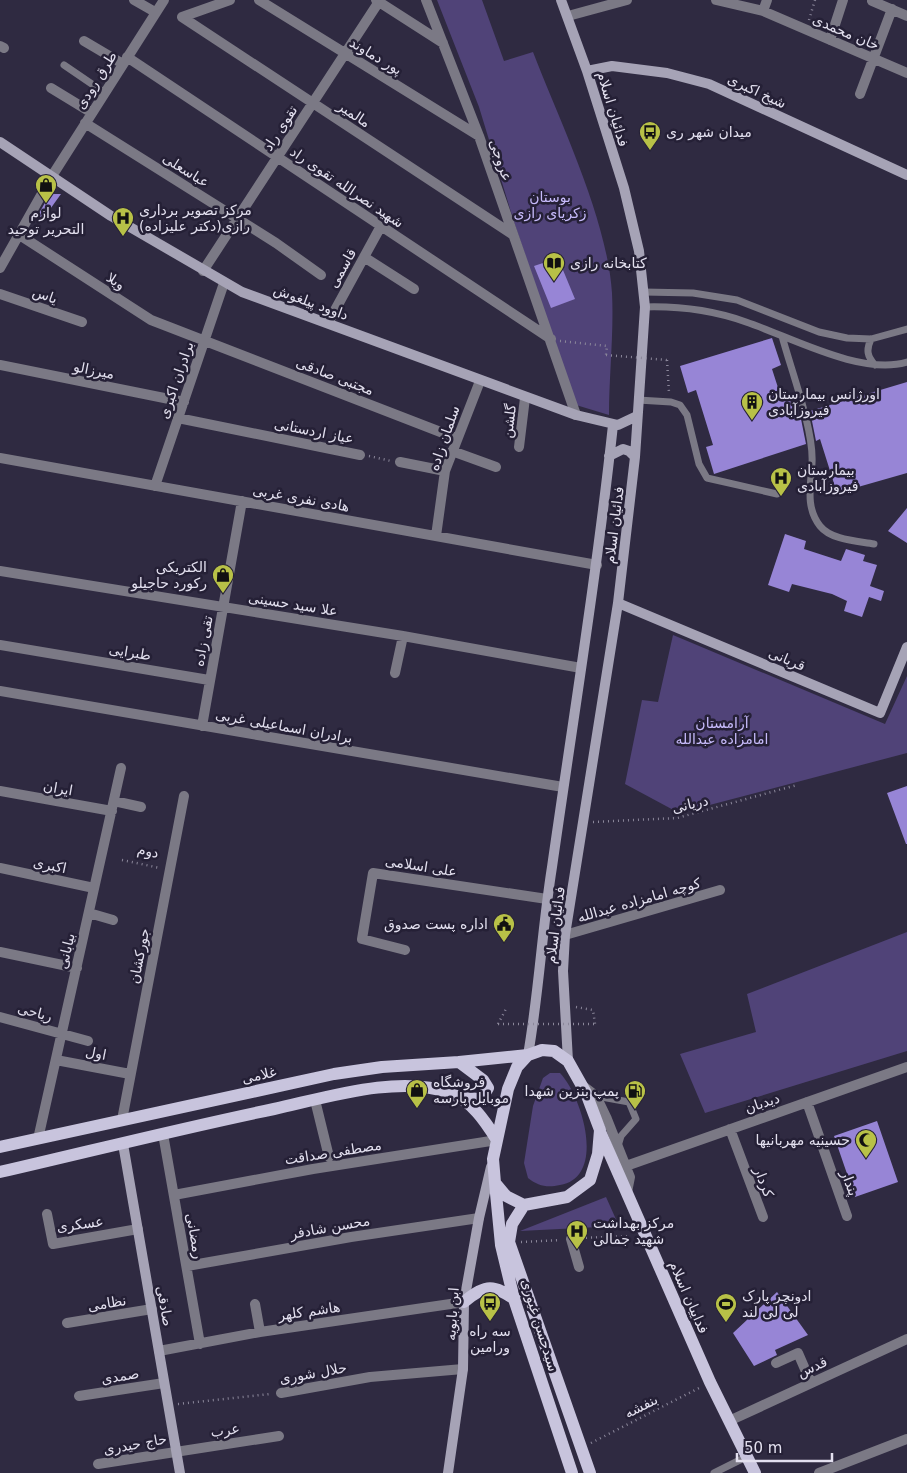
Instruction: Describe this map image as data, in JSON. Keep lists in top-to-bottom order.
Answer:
{
  "streets": {
    "main road": [
      "شیخ اکبری",
      "فدائیان اسلام",
      "داوود پیلغوش",
      "قربانی",
      "غلامی",
      "فداییان اسلام",
      "صادقی",
      "ابن بابویه",
      "سیدحسن غیوری"
    ],
    "street": [
      "خان محمدی",
      "پور دماوند",
      "طرق رودی",
      "مالمیر",
      "تقوی راد",
      "عروجی",
      "عباسعلی",
      "شهید نصرالله تقوی راد",
      "قاسمی",
      "ویلا",
      "یاس",
      "میرزالو",
      "مجتبی صادقی",
      "برادران اکبری",
      "گلشن",
      "عیاز اردستانی",
      "سلمان زاده",
      "هادی نفری غربی",
      "علا سید حسینی",
      "تقی زاده",
      "طبرایی",
      "برادران اسماعیلی غربی",
      "ایران",
      "اکبری",
      "علی اسلامی",
      "کوچه امامزاده عبدالله",
      "بیابانی",
      "جورکشان",
      "ریاحی",
      "اول",
      "دیدبان",
      "مصطفی صداقت",
      "کردار",
      "پندار",
      "عسکری",
      "محسن شادفر",
      "رمضانی",
      "نظامی",
      "هاشم کلهر",
      "قدس",
      "حلال شوری",
      "صمدی",
      "عرب",
      "حاج حیدری"
    ],
    "path": ["دریانی", "دوم", "بنفشه"]
  },
  "crossings": [
    ["پور دماوند", "تقوی راد"],
    ["پور دماوند", "عروجی"],
    ["طرق رودی", "عباسعلی"],
    ["طرق رودی", "شهید نصرالله تقوی راد"],
    ["طرق رودی", "ویلا"],
    ["طرق رودی", "داوود پیلغوش"],
    ["شیخ اکبری", "فدائیان اسلام"],
    ["فدائیان اسلام", "داوود پیلغوش"],
    ["فدائیان اسلام", "هادی نفری غربی"],
    ["فدائیان اسلام", "علا سید حسینی"],
    ["فدائیان اسلام", "قربانی"],
    ["فدائیان اسلام", "برادران اسماعیلی غربی"],
    ["فدائیان اسلام", "دریانی"],
    ["فدائیان اسلام", "علی اسلامی"],
    ["فدائیان اسلام", "کوچه امامزاده عبدالله"],
    ["فدائیان اسلام", "غلامی"],
    ["فدائیان اسلام", "مصطفی صداقت"],
    ["فدائیان اسلام", "فداییان اسلام"],
    ["فدائیان اسلام", "ابن بابویه"],
    ["فدائیان اسلام", "سیدحسن غیوری"],
    ["مالمیر", "تقوی راد"],
    ["مالمیر", "عروجی"],
    ["تقوی راد", "عباسعلی"],
    ["تقوی راد", "شهید نصرالله تقوی راد"],
    ["تقوی راد", "داوود پیلغوش"],
    ["عروجی", "شهید نصرالله تقوی راد"],
    ["عروجی", "داوود پیلغوش"],
    ["شهید نصرالله تقوی راد", "قاسمی"],
    ["قاسمی", "داوود پیلغوش"],
    ["ویلا", "مجتبی صادقی"],
    ["ویلا", "برادران اکبری"],
    ["داوود پیلغوش", "برادران اکبری"],
    ["داوود پیلغوش", "گلشن"],
    ["داوود پیلغوش", "سلمان زاده"],
    ["میرزالو", "برادران اکبری"],
    ["مجتبی صادقی", "برادران اکبری"],
    ["مجتبی صادقی", "سلمان زاده"],
    ["برادران اکبری", "عیاز اردستانی"],
    ["برادران اکبری", "هادی نفری غربی"],
    ["سلمان زاده", "هادی نفری غربی"],
    ["هادی نفری غربی", "تقی زاده"],
    ["علا سید حسینی", "تقی زاده"],
    ["تقی زاده", "طبرایی"],
    ["ایران", "بیابانی"],
    ["دوم", "جورکشان"],
    ["اکبری", "بیابانی"],
    ["بیابانی", "ریاحی"],
    ["بیابانی", "اول"],
    ["بیابانی", "غلامی"],
    ["جورکشان", "اول"],
    ["جورکشان", "غلامی"],
    ["غلامی", "مصطفی صداقت"],
    ["غلامی", "فداییان اسلام"],
    ["غلامی", "ابن بابویه"],
    ["غلامی", "سیدحسن غیوری"],
    ["دیدبان", "کردار"],
    ["دیدبان", "پندار"],
    ["مصطفی صداقت", "رمضانی"],
    ["مصطفی صداقت", "فداییان اسلام"],
    ["مصطفی صداقت", "ابن بابویه"],
    ["مصطفی صداقت", "سیدحسن غیوری"],
    ["عسکری", "صادقی"],
    ["محسن شادفر", "رمضانی"],
    ["محسن شادفر", "ابن بابویه"],
    ["رمضانی", "هاشم کلهر"],
    ["فداییان اسلام", "ابن بابویه"],
    ["فداییان اسلام", "سیدحسن غیوری"],
    ["فداییان اسلام", "قدس"],
    ["فداییان اسلام", "بنفشه"],
    ["نظامی", "صادقی"],
    ["صادقی", "هاشم کلهر"],
    ["صادقی", "حلال شوری"],
    ["صادقی", "صمدی"],
    ["صادقی", "عرب"],
    ["صادقی", "حاج حیدری"],
    ["هاشم کلهر", "ابن بابویه"],
    ["ابن بابویه", "سیدحسن غیوری"],
    ["ابن بابویه", "حلال شوری"],
    ["سیدحسن غیوری", "بنفشه"],
    ["عرب", "حاج حیدری"]
  ],
  "parks": ["بوستان زکریای رازی", "آرامستان امامزاده عبدالله"],
  "places": {
    "bus stop": ["میدان شهر ری", "سه راه ورامین"],
    "shop": ["لوازم التحریر توحید", "الکتریکی رکورد حاجیلو", "فروشگاه موبایل پارسه"],
    "hospital": ["مرکز تصویر برداری رازی(دکتر علیزاده)", "بیمارستان فیروزآبادی", "مرکز بهداشت شهید جمالی"],
    "library": ["کتابخانه رازی"],
    "building": ["اورژانس بیمارستان فیروزآبادی"],
    "public building": ["اداره پست صدوق"],
    "fuel station": ["پمپ بنزین شهدا"],
    "mosque": ["حسینیه مهربانیها"],
    "sports": ["ادونچر پارک لی لی لند"]
  },
  "scale_bar": "50 m"
}
